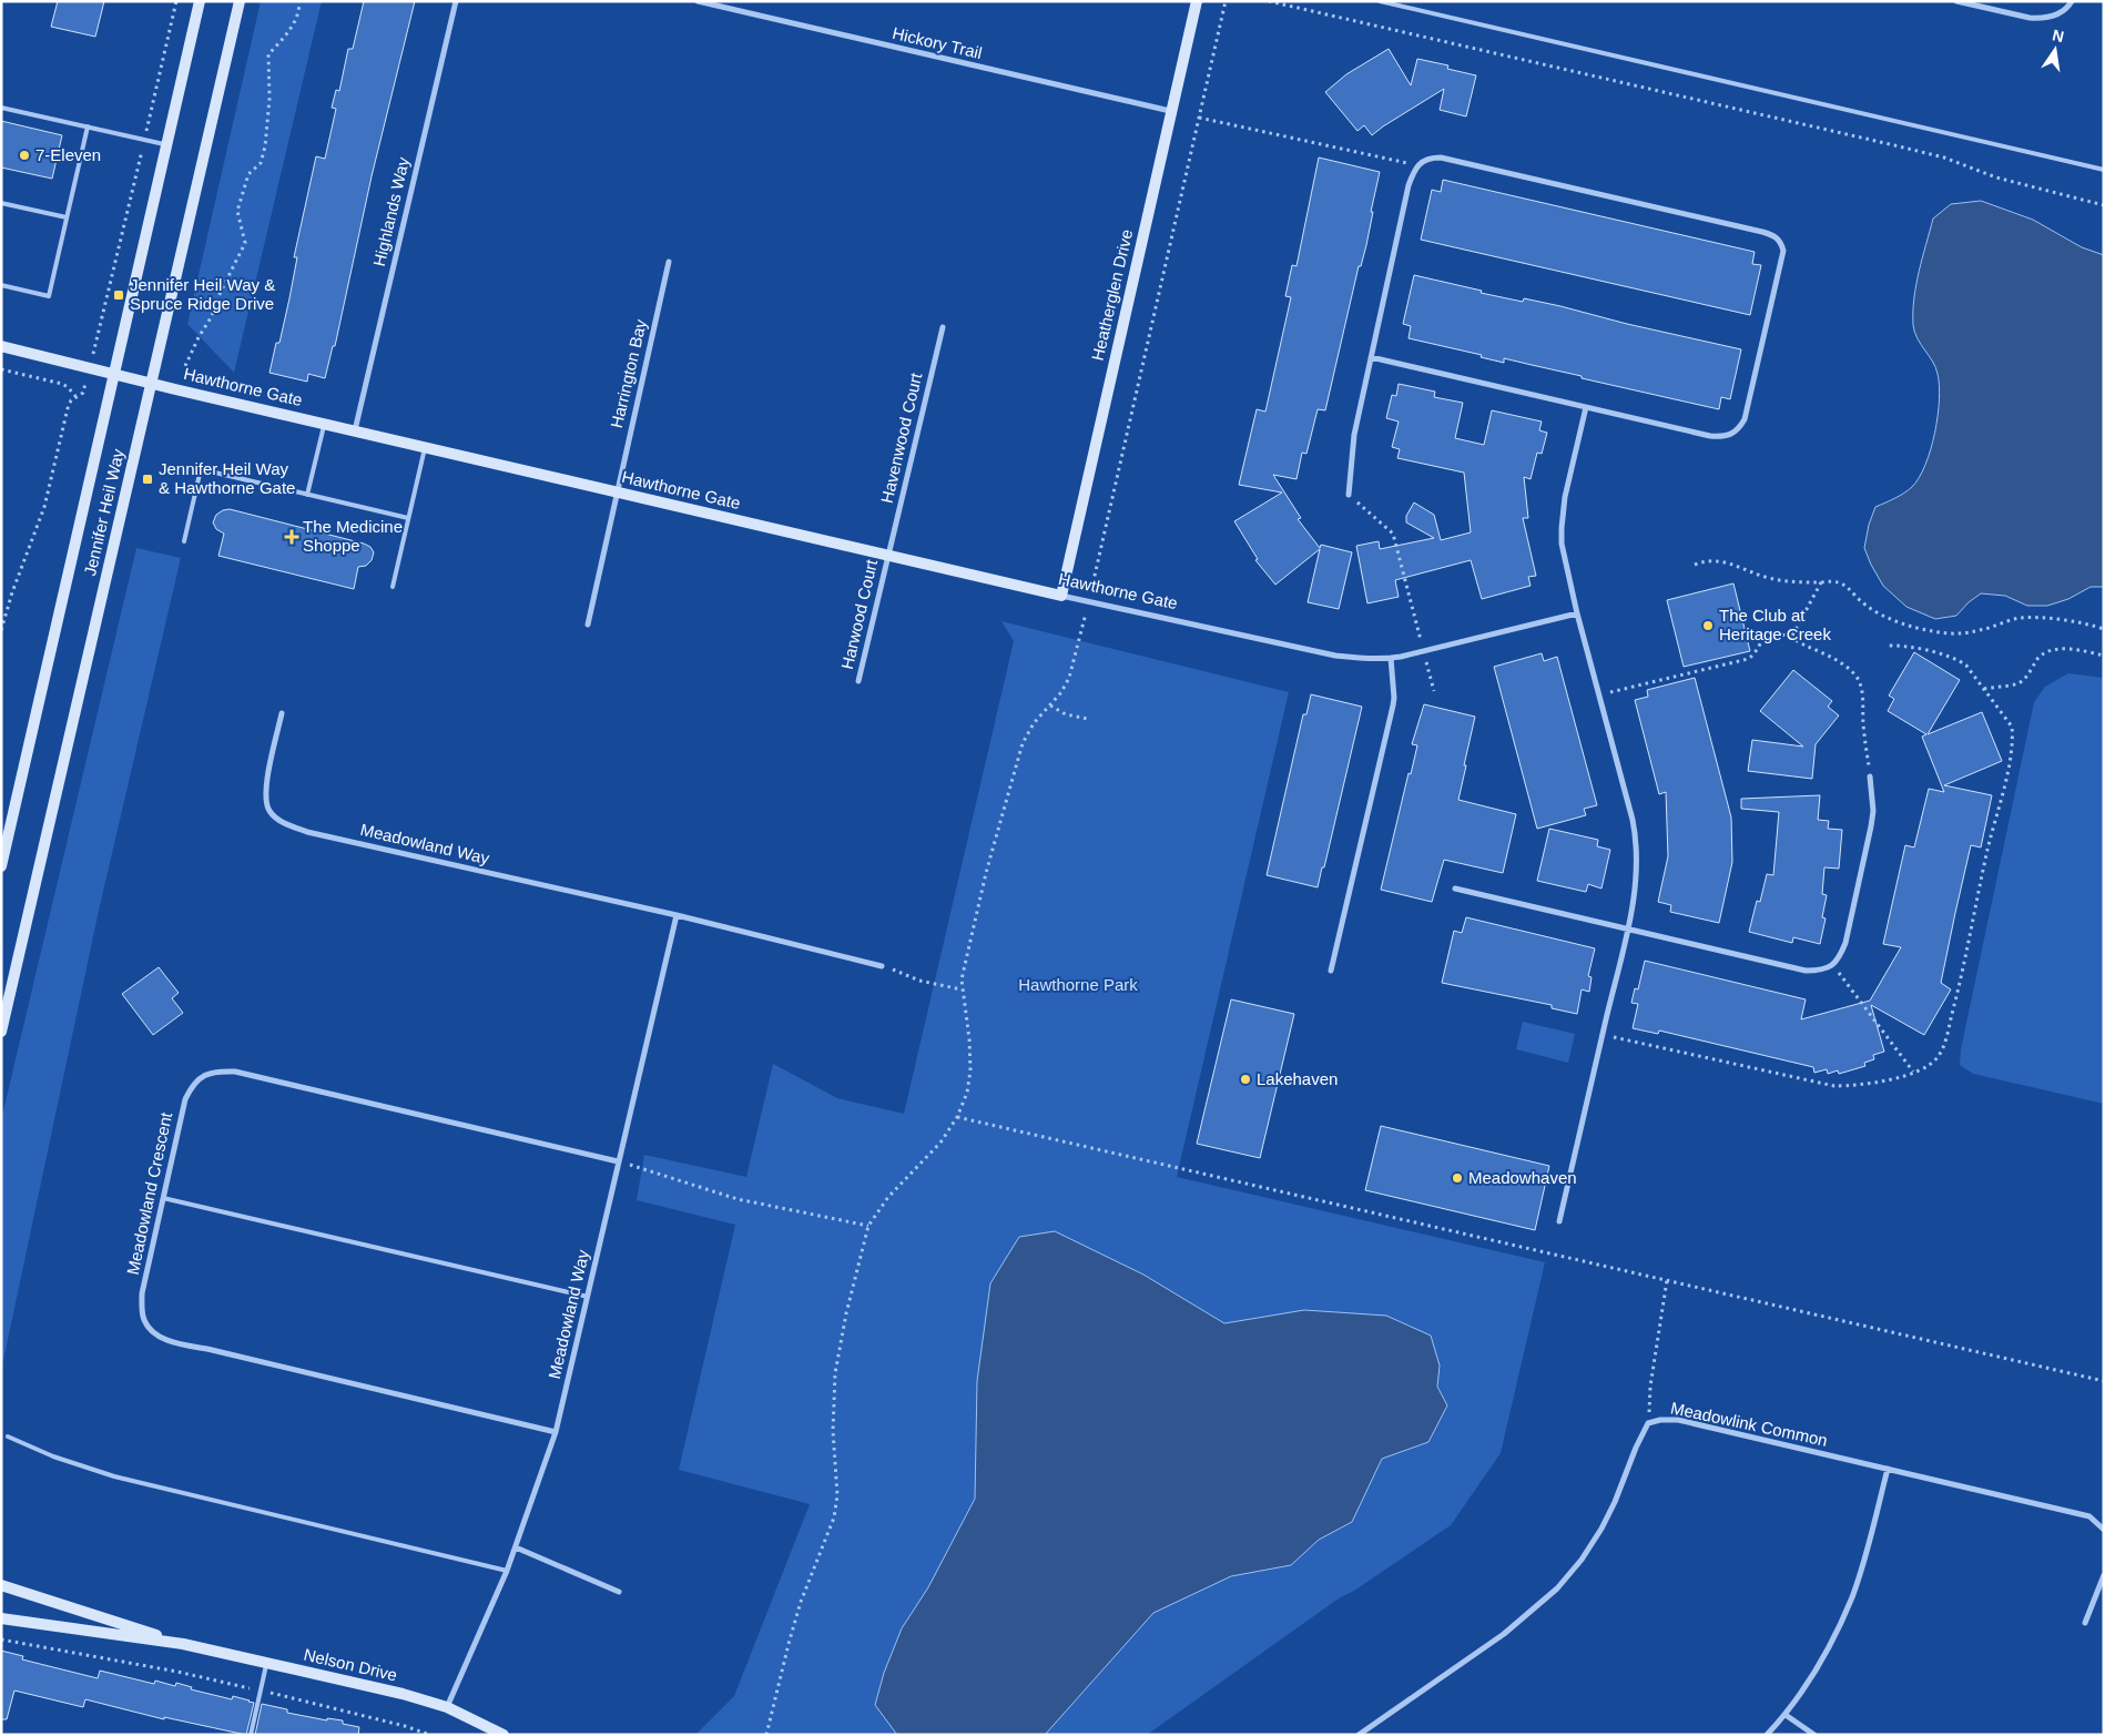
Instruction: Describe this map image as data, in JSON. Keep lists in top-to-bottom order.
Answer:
{
  "streets": {
    "street": [
      "Hickory Trail",
      "Highlands Way",
      "Heatherglen Drive",
      "Harrington Bay",
      "Hawthorne Gate",
      "Havenwood Court",
      "Jennifer Heil Way",
      "Harwood Court",
      "Meadowland Way",
      "Meadowland Crescent",
      "Meadowlink Common",
      "Nelson Drive"
    ]
  },
  "crossings": [
    ["Hickory Trail", "Heatherglen Drive"],
    ["Highlands Way", "Hawthorne Gate"],
    ["Heatherglen Drive", "Hawthorne Gate"],
    ["Harrington Bay", "Hawthorne Gate"],
    ["Hawthorne Gate", "Havenwood Court"],
    ["Hawthorne Gate", "Jennifer Heil Way"],
    ["Hawthorne Gate", "Harwood Court"],
    ["Havenwood Court", "Harwood Court"],
    ["Meadowland Way", "Meadowland Crescent"],
    ["Meadowland Way", "Nelson Drive"]
  ],
  "parks": ["Hawthorne Park"],
  "places": {
    "other": [
      "7-Eleven",
      "The Club at Heritage Creek",
      "Lakehaven",
      "Meadowhaven"
    ],
    "transit": ["Jennifer Heil Way & Spruce Ridge Drive", "Jennifer Heil Way & Hawthorne Gate"],
    "health": ["The Medicine Shoppe"]
  },
  "north": "top"
}
